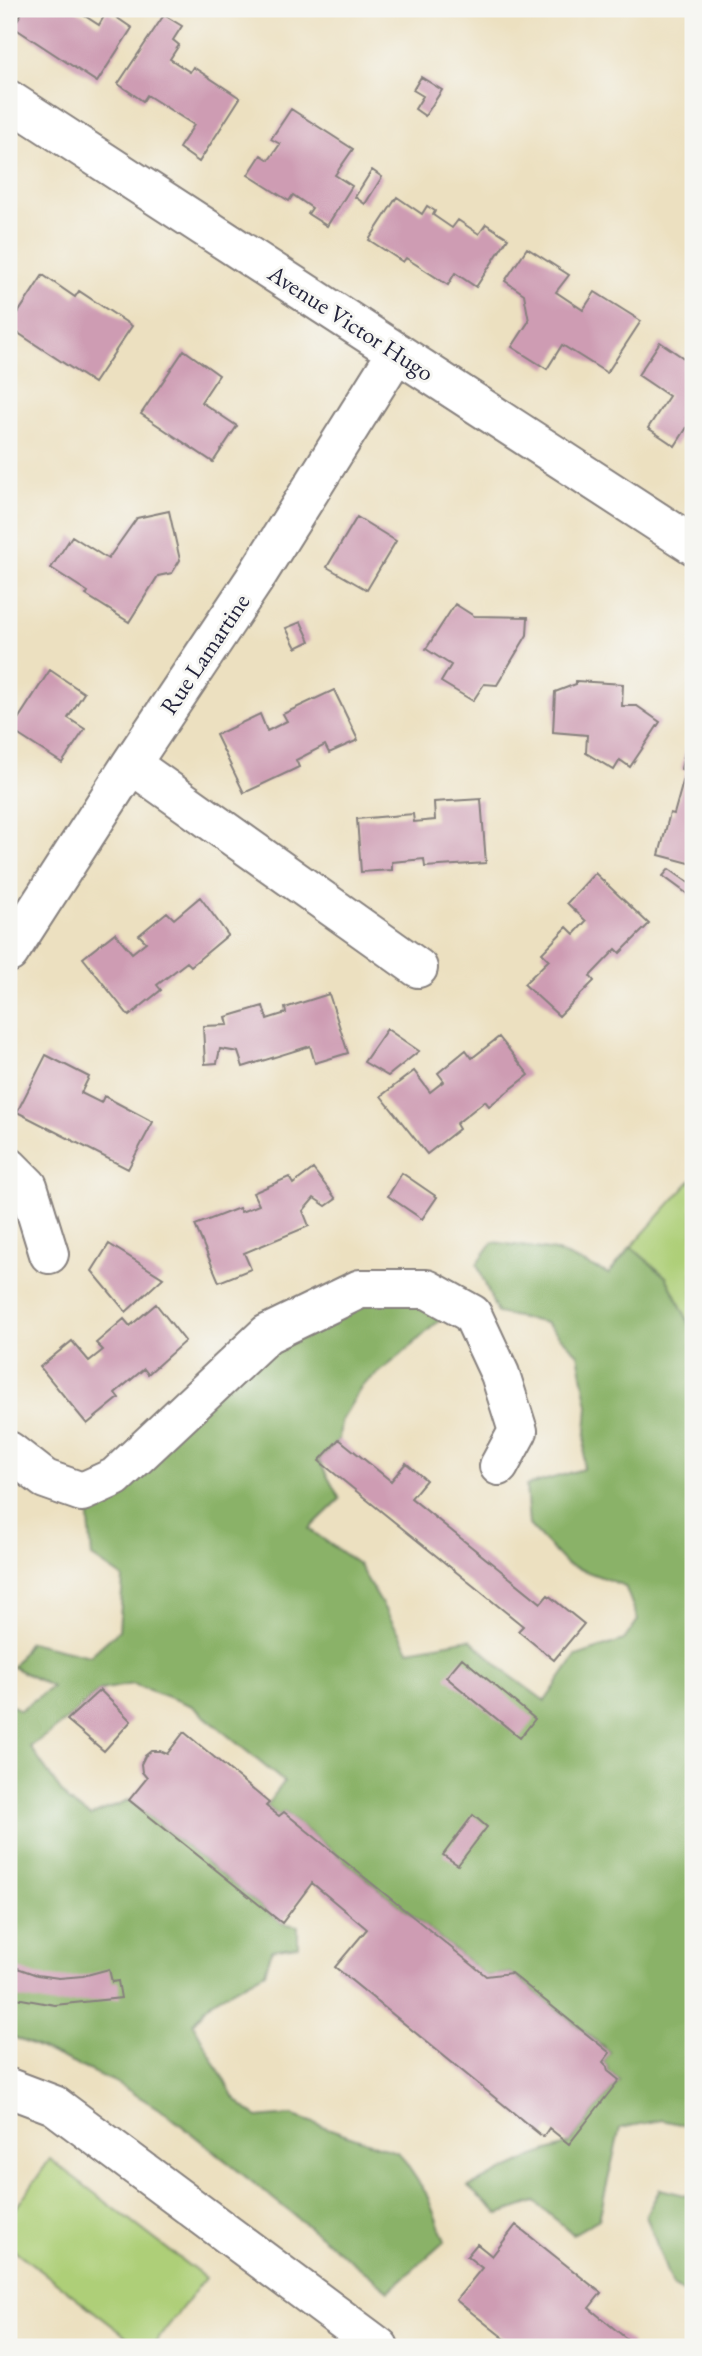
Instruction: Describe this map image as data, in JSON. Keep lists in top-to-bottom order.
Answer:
{
  "streets": {
    "street": ["Avenue Victor Hugo", "Rue Lamartine"]
  },
  "crossings": [
    ["Avenue Victor Hugo", "Rue Lamartine"]
  ]
}
